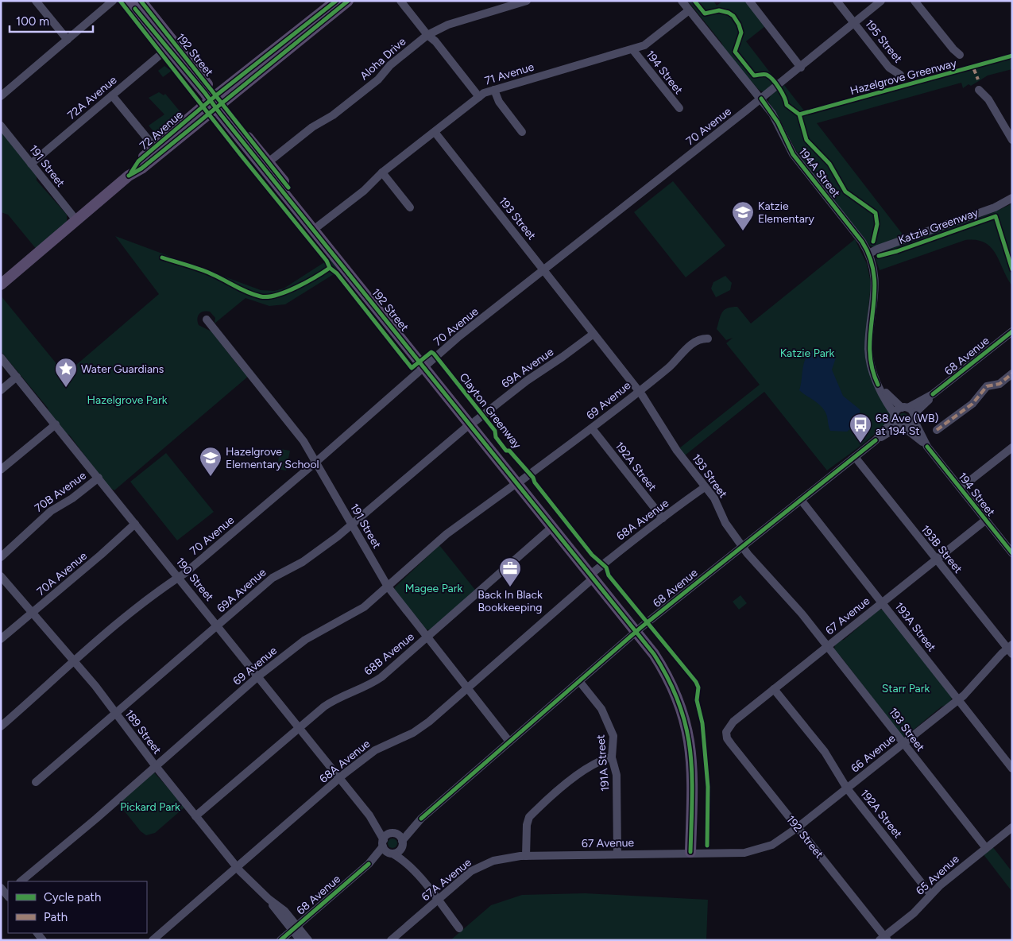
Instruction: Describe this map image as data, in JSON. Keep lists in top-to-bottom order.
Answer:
{
  "streets": {
    "main road": ["192 Street", "72 Avenue"],
    "street": [
      "195 Street",
      "Aloha Drive",
      "194 Street",
      "71 Avenue",
      "72A Avenue",
      "70 Avenue",
      "191 Street",
      "194A Street",
      "193 Street",
      "68 Avenue",
      "69A Avenue",
      "69 Avenue",
      "192A Street",
      "70B Avenue",
      "68A Avenue",
      "193B Street",
      "70A Avenue",
      "190 Street",
      "67 Avenue",
      "193A Street",
      "68B Avenue",
      "189 Street",
      "66 Avenue",
      "191A Street",
      "65 Avenue",
      "67A Avenue"
    ],
    "cycle path": ["Hazelgrove Greenway", "Katzie Greenway", "Clayton Greenway"]
  },
  "crossings": [
    ["195 Street", "70 Avenue"],
    ["192 Street", "Aloha Drive"],
    ["192 Street", "71 Avenue"],
    ["192 Street", "72A Avenue"],
    ["192 Street", "70 Avenue"],
    ["192 Street", "72 Avenue"],
    ["192 Street", "68 Avenue"],
    ["192 Street", "69A Avenue"],
    ["192 Street", "69 Avenue"],
    ["192 Street", "68A Avenue"],
    ["192 Street", "67 Avenue"],
    ["192 Street", "68B Avenue"],
    ["192 Street", "66 Avenue"],
    ["192 Street", "65 Avenue"],
    ["194 Street", "71 Avenue"],
    ["194 Street", "194A Street"],
    ["194 Street", "68 Avenue"],
    ["194 Street", "67 Avenue"],
    ["71 Avenue", "194A Street"],
    ["71 Avenue", "193 Street"],
    ["72A Avenue", "191 Street"],
    ["70 Avenue", "191 Street"],
    ["70 Avenue", "194A Street"],
    ["70 Avenue", "193 Street"],
    ["70 Avenue", "190 Street"],
    ["70 Avenue", "189 Street"],
    ["72 Avenue", "191 Street"],
    ["191 Street", "68 Avenue"],
    ["191 Street", "69A Avenue"],
    ["191 Street", "69 Avenue"],
    ["191 Street", "68A Avenue"],
    ["191 Street", "68B Avenue"],
    ["193 Street", "68 Avenue"],
    ["193 Street", "69A Avenue"],
    ["193 Street", "69 Avenue"],
    ["193 Street", "68A Avenue"],
    ["193 Street", "67 Avenue"],
    ["193 Street", "66 Avenue"],
    ["193 Street", "65 Avenue"],
    ["68 Avenue", "193B Street"],
    ["68 Avenue", "190 Street"],
    ["68 Avenue", "193A Street"],
    ["68 Avenue", "189 Street"],
    ["68 Avenue", "191A Street"],
    ["69A Avenue", "190 Street"],
    ["69A Avenue", "189 Street"],
    ["69 Avenue", "192A Street"],
    ["69 Avenue", "190 Street"],
    ["69 Avenue", "189 Street"],
    ["192A Street", "68A Avenue"],
    ["192A Street", "67 Avenue"],
    ["192A Street", "66 Avenue"],
    ["192A Street", "65 Avenue"],
    ["70B Avenue", "190 Street"],
    ["68A Avenue", "190 Street"],
    ["68A Avenue", "189 Street"],
    ["193B Street", "67 Avenue"],
    ["193B Street", "66 Avenue"],
    ["70A Avenue", "190 Street"],
    ["70A Avenue", "189 Street"],
    ["190 Street", "68B Avenue"],
    ["190 Street", "67A Avenue"],
    ["67 Avenue", "193A Street"],
    ["67 Avenue", "66 Avenue"],
    ["67 Avenue", "191A Street"],
    ["67 Avenue", "67A Avenue"],
    ["193A Street", "66 Avenue"],
    ["68B Avenue", "189 Street"]
  ],
  "parks": [
    "Katzie Park",
    "Hazelgrove Park",
    "Magee Park",
    "Starr Park",
    "Pickard Park"
  ],
  "places": {
    "school or university": ["Katzie Elementary", "Hazelgrove Elementary School"],
    "place": ["Water Guardians"],
    "bus stop": ["68 Ave (WB) at 194 St"],
    "office": ["Back In Black Bookkeeping"]
  },
  "legend": ["Cycle path", "Path"],
  "scale_bar": "100 m"
}
